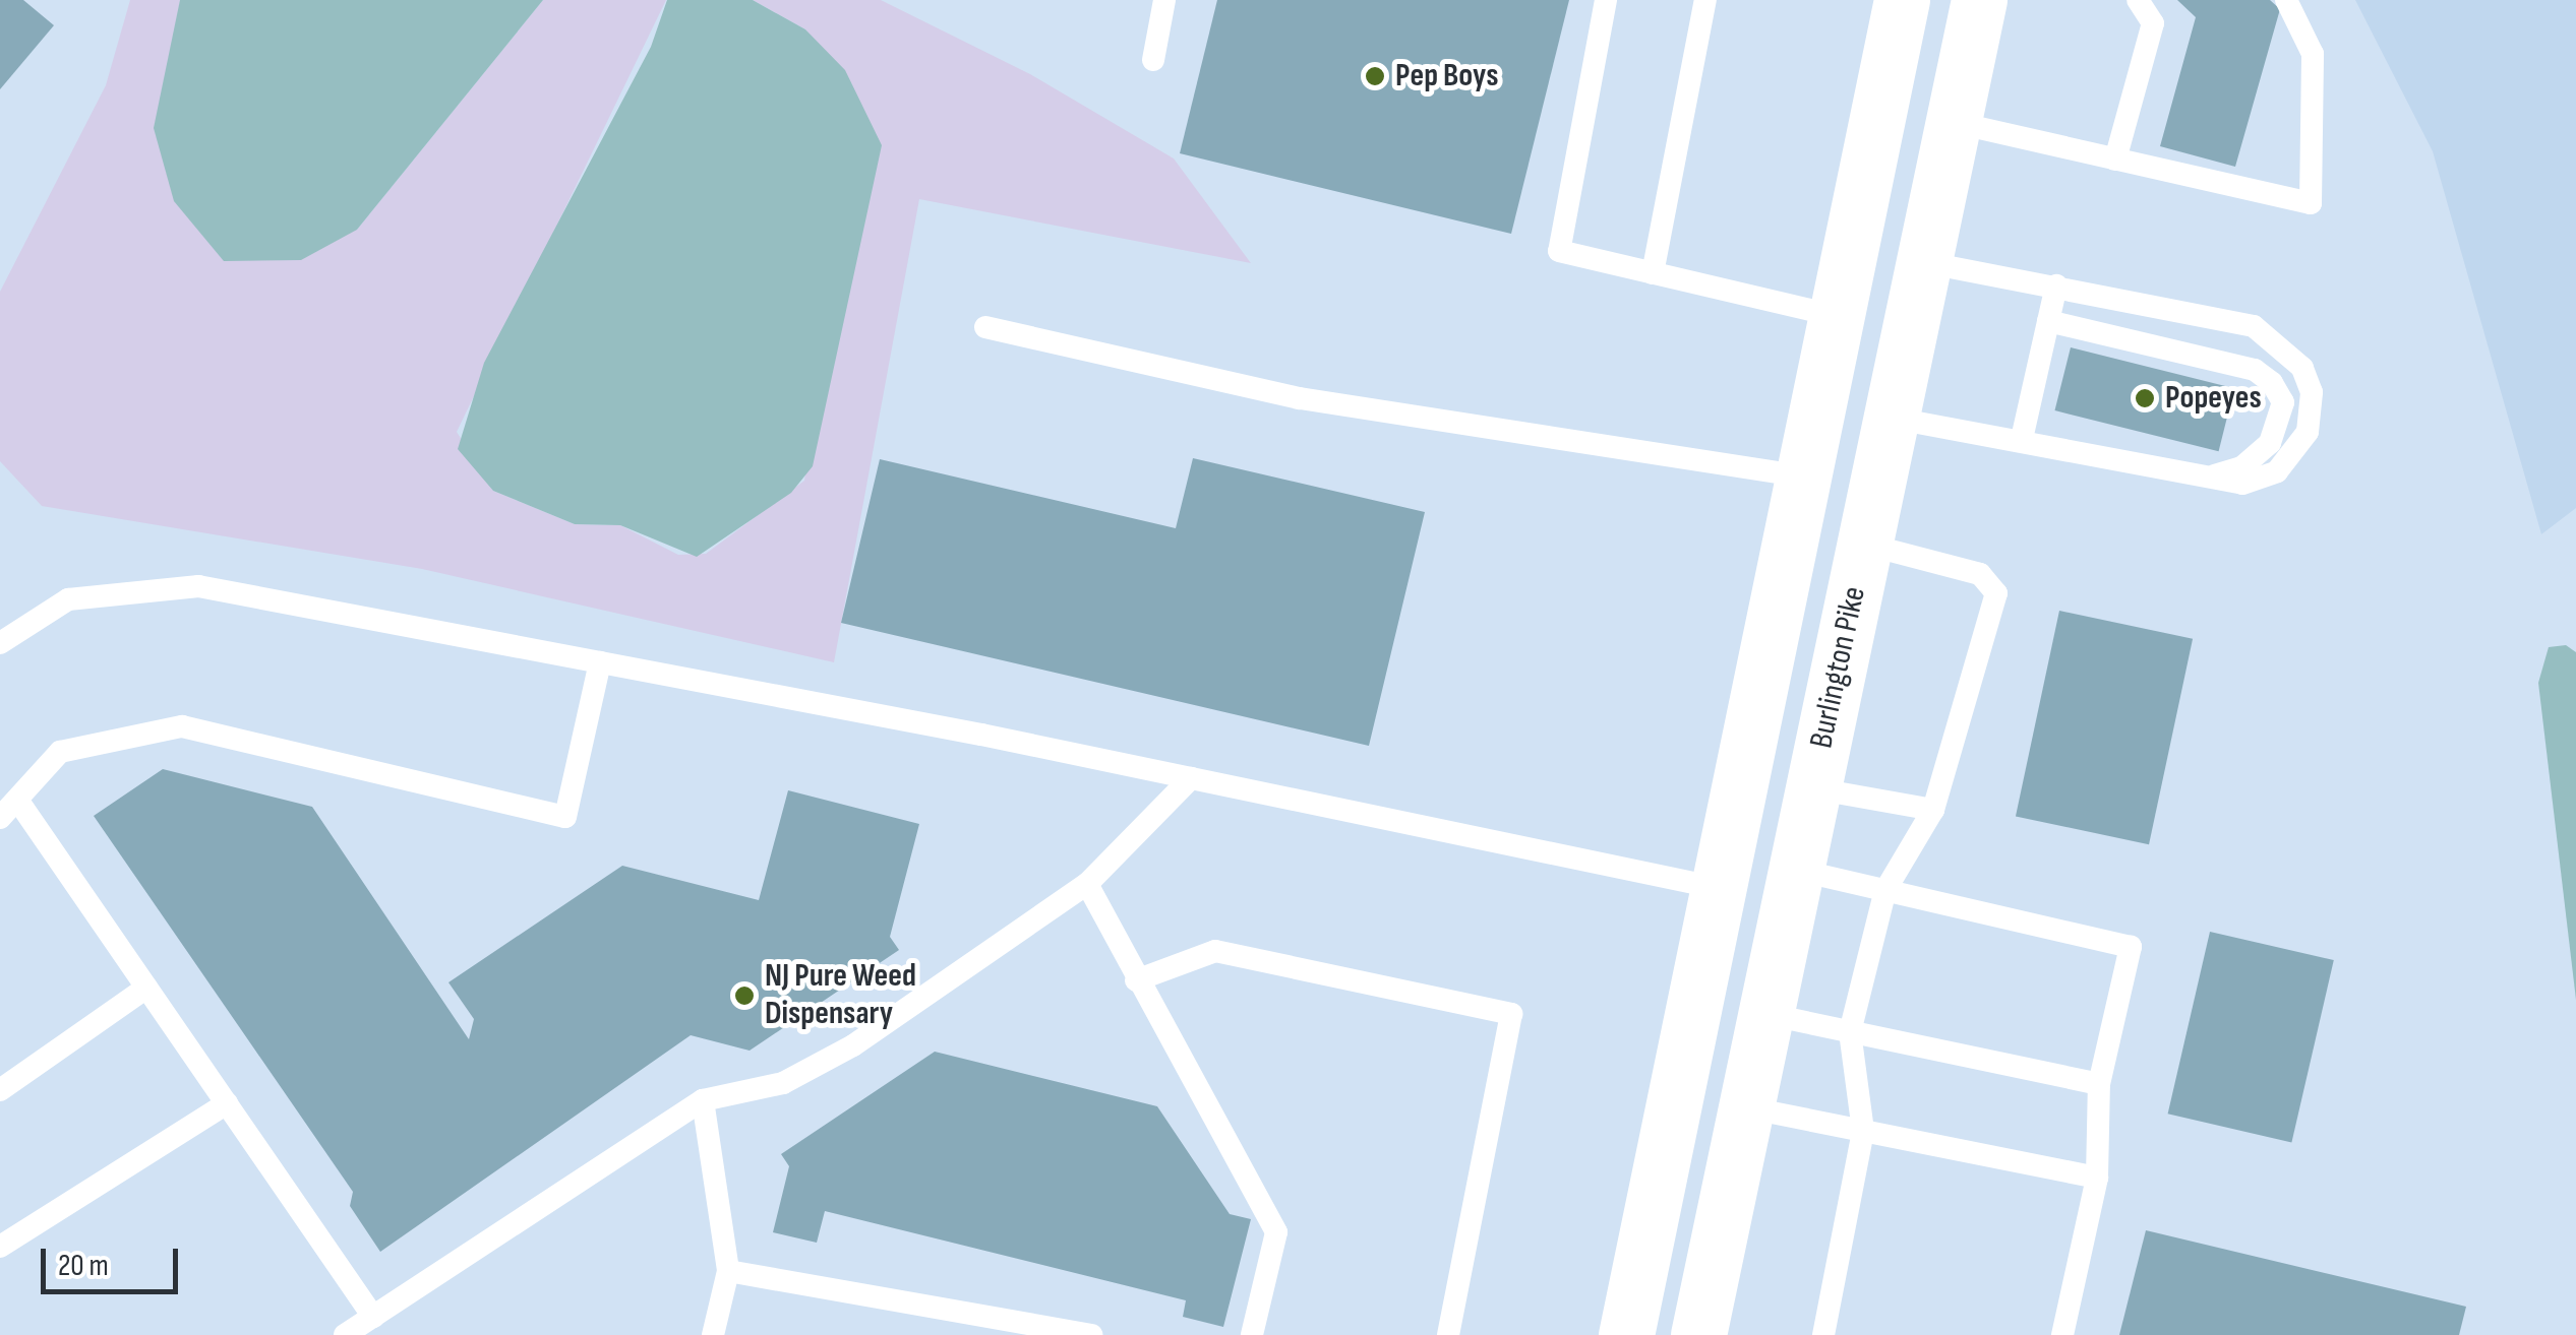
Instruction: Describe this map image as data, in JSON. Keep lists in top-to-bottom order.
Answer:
{
  "streets": {
    "highway": ["Burlington Pike"]
  },
  "places": ["Pep Boys", "Popeyes", "NJ Pure Weed Dispensary"],
  "scale_bar": "20 m"
}
